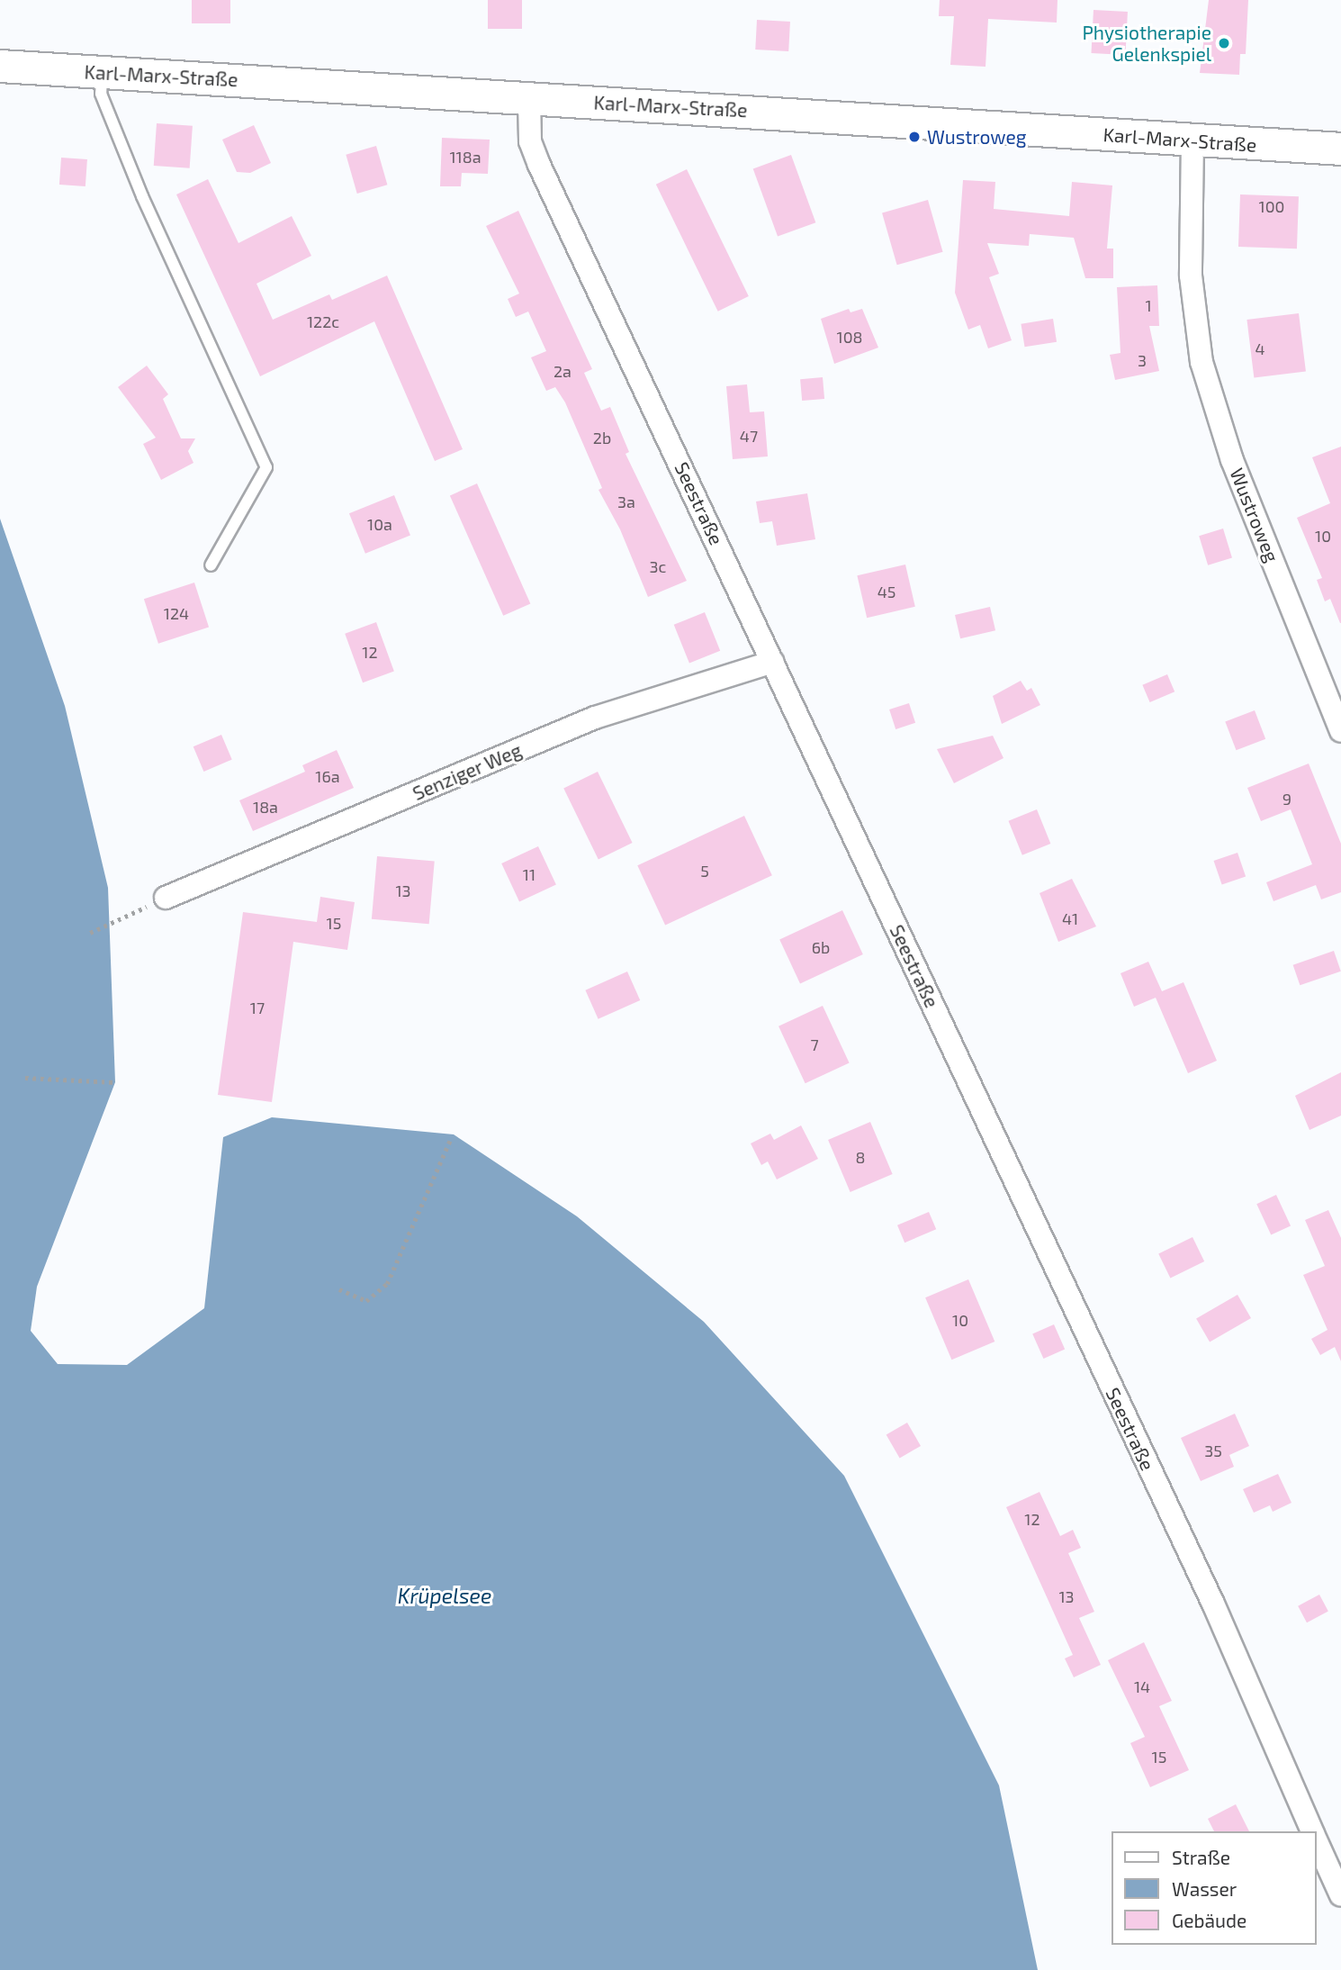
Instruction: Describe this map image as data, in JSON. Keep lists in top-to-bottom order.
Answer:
{
  "streets": {
    "street": [
      "Karl-Marx-Straße",
      "Seestraße",
      "Wustroweg",
      "Senziger Weg"
    ]
  },
  "crossings": [
    ["Karl-Marx-Straße", "Seestraße"],
    ["Karl-Marx-Straße", "Wustroweg"],
    ["Seestraße", "Senziger Weg"]
  ],
  "water": ["Krüpelsee"],
  "places": ["Physiotherapie Gelenkspiel", "Wustroweg"],
  "house_numbers": [
    "118a",
    "100",
    "1",
    "122c",
    "108",
    "4",
    "3",
    "2a",
    "47",
    "2b",
    "3a",
    "10a",
    "10",
    "3c",
    "45",
    "124",
    "12",
    "16a",
    "9",
    "18a",
    "5",
    "11",
    "13",
    "41",
    "15",
    "6b",
    "17",
    "7",
    "8",
    "10",
    "35",
    "12",
    "13",
    "14",
    "15"
  ],
  "legend": ["Straße", "Wasser", "Gebäude"]
}
